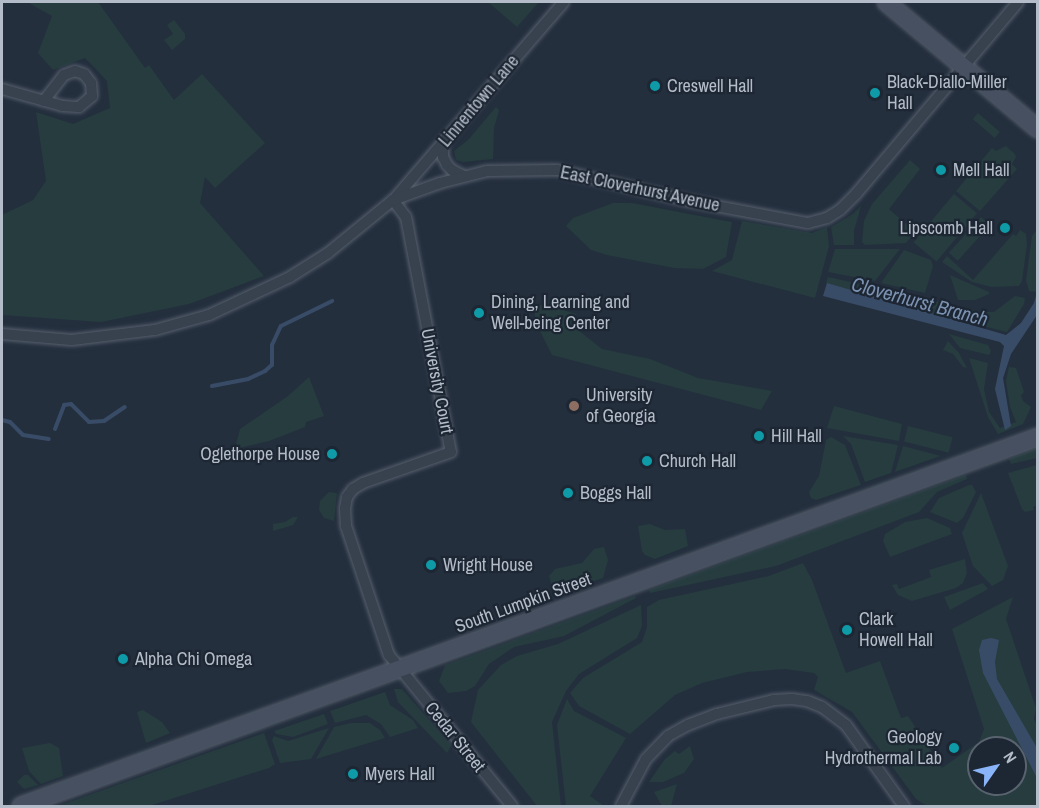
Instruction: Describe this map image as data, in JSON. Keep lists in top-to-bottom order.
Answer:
{
  "streets": {
    "main road": ["South Lumpkin Street"],
    "street": [
      "Linnentown Lane",
      "East Cloverhurst Avenue",
      "University Court",
      "Cedar Street"
    ]
  },
  "crossings": [
    ["Linnentown Lane", "East Cloverhurst Avenue"],
    ["Linnentown Lane", "University Court"],
    ["East Cloverhurst Avenue", "University Court"],
    ["University Court", "South Lumpkin Street"],
    ["University Court", "Cedar Street"],
    ["South Lumpkin Street", "Cedar Street"]
  ],
  "water": ["Cloverhurst Branch"],
  "places": [
    "Creswell Hall",
    "Black-Diallo-Miller Hall",
    "Mell Hall",
    "Lipscomb Hall",
    "Dining, Learning and Well-being Center",
    "University of Georgia",
    "Hill Hall",
    "Oglethorpe House",
    "Church Hall",
    "Boggs Hall",
    "Wright House",
    "Clark Howell Hall",
    "Alpha Chi Omega",
    "Geology Hydrothermal Lab",
    "Myers Hall"
  ],
  "north": "top right"
}
